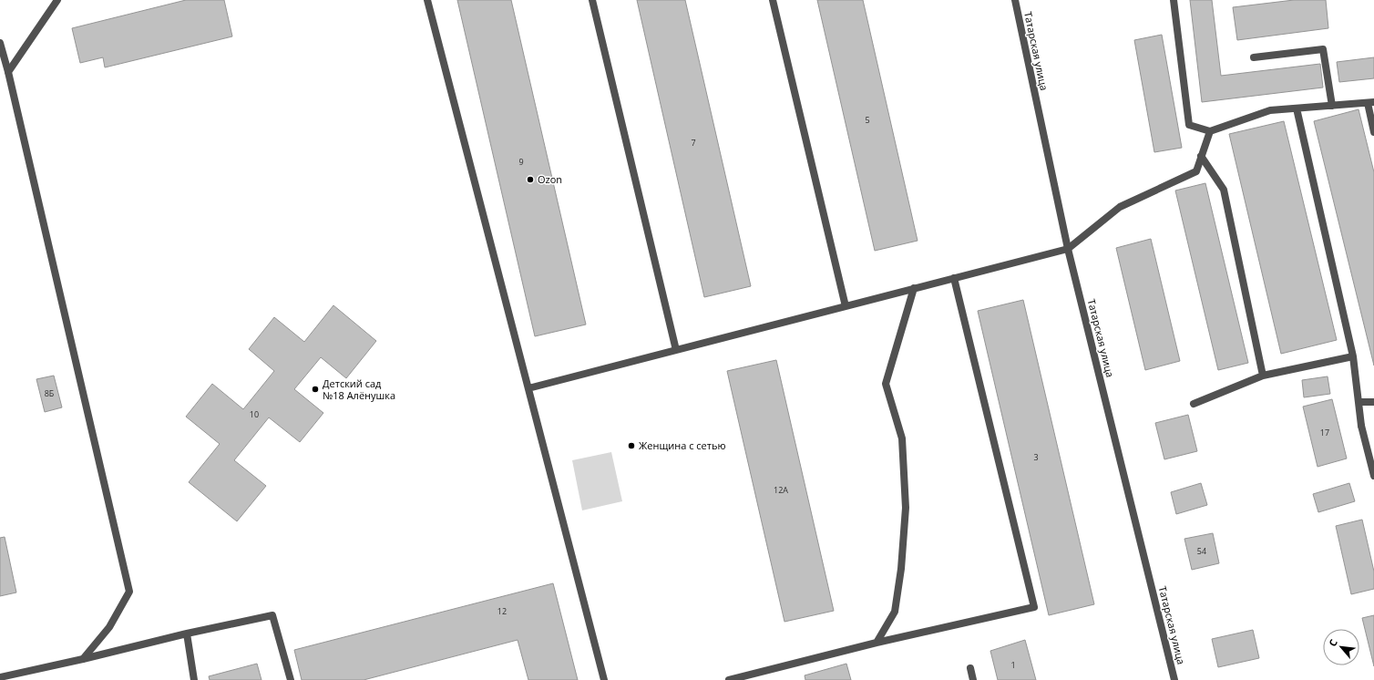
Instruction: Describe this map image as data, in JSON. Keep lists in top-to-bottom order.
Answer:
{
  "streets": {
    "street": ["Татарская улица"]
  },
  "places": ["Ozon", "Детский сад №18 Алёнушка", "Женщина с сетью"],
  "house_numbers": [
    "5",
    "7",
    "9",
    "8Б",
    "10",
    "17",
    "3",
    "12А",
    "54",
    "12",
    "1"
  ],
  "north": "top left"
}
